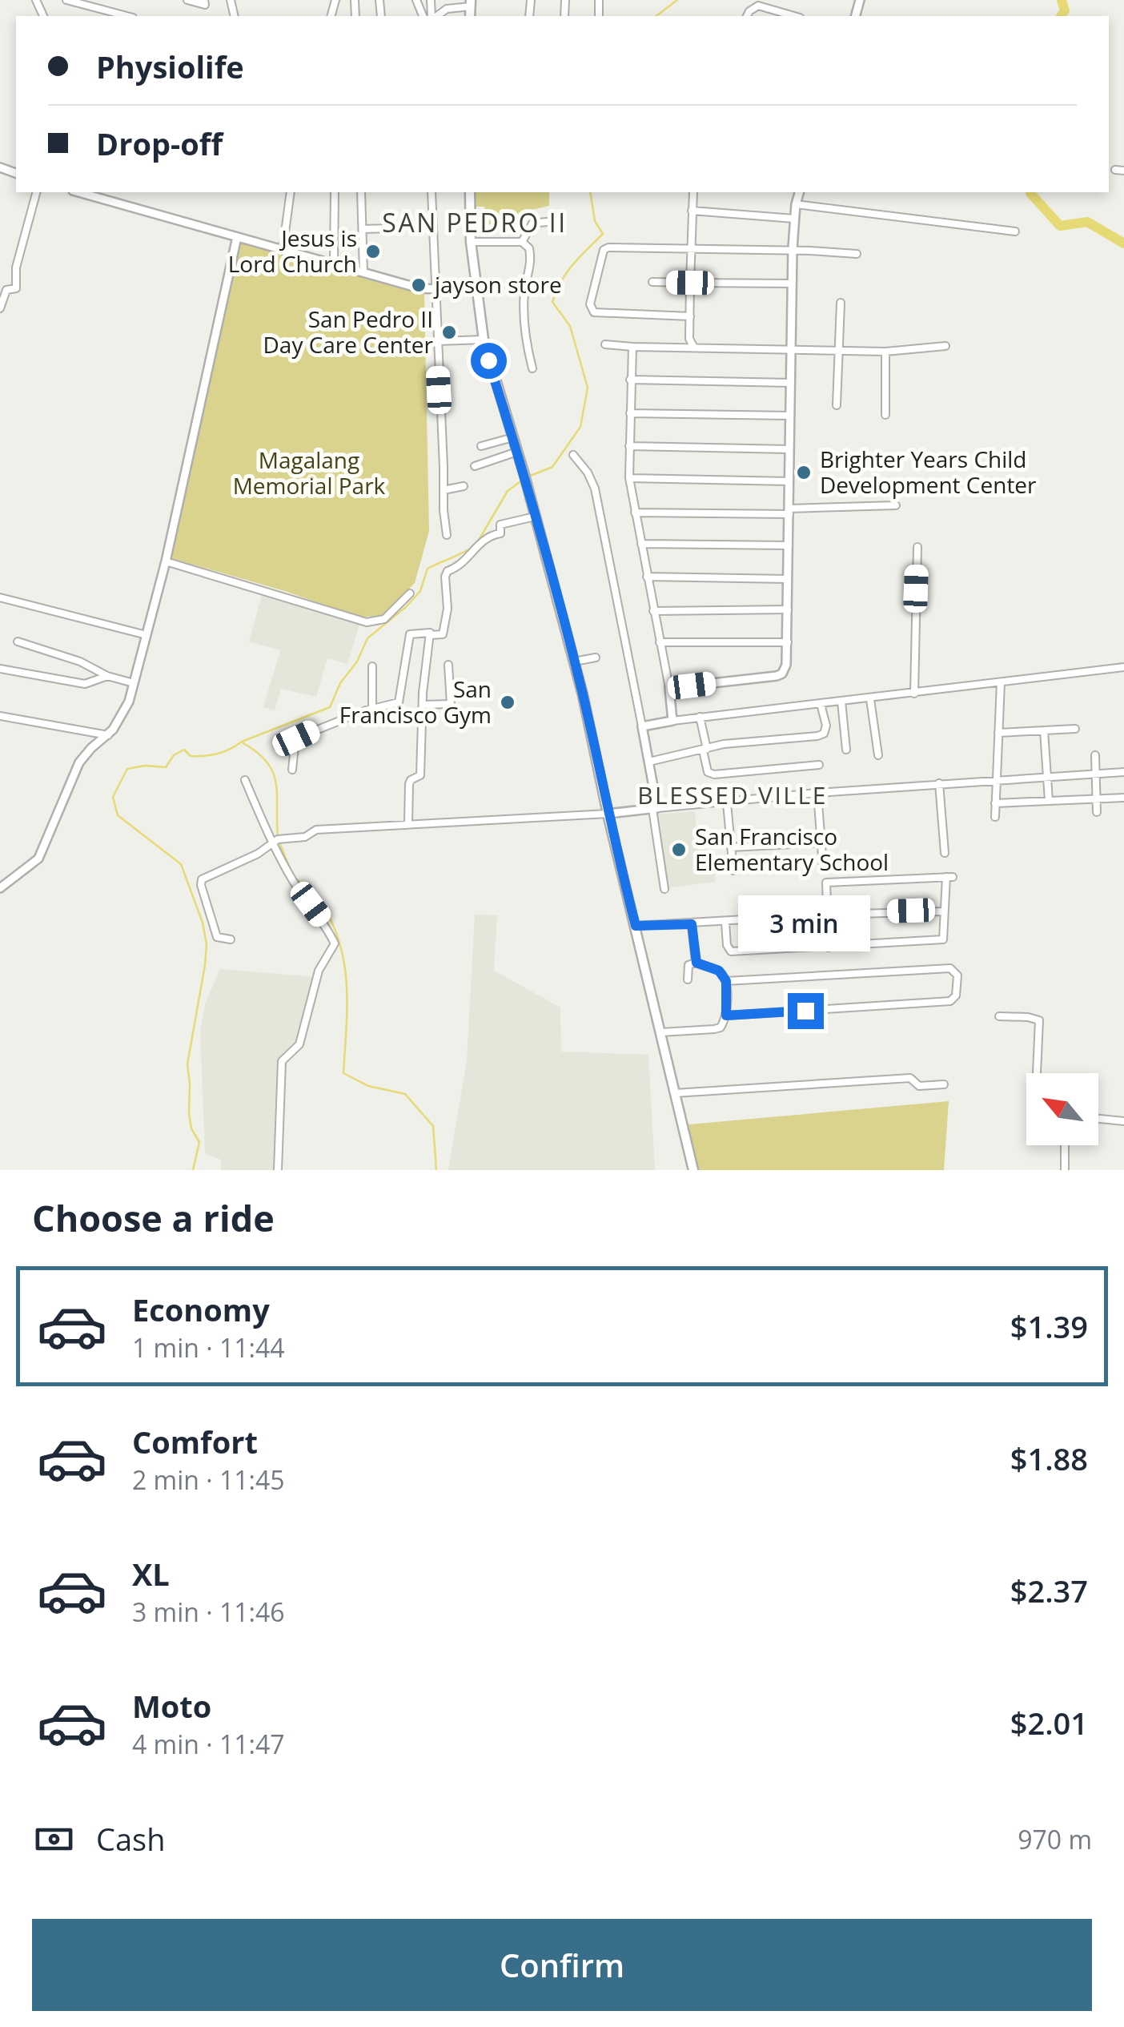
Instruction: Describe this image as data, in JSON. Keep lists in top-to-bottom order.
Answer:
{
  "districts": ["SAN PEDRO II", "BLESSED VILLE"],
  "parks": ["Magalang Memorial Park"],
  "places": [
    "Jesus is Lord Church",
    "jayson store",
    "San Pedro II Day Care Center",
    "Brighter Years Child Development Center",
    "San Francisco Gym",
    "San Francisco Elementary School"
  ],
  "north": "top left",
  "page": {
    "banner": ["Physiolife", "Drop-off"],
    "bubble": "3 min",
    "heading": "Choose a ride",
    "list": [
      {
        "name": "Economy",
        "note": "1 min · 11:44",
        "value": "$1.39"
      },
      {
        "name": "Comfort",
        "note": "2 min · 11:45",
        "value": "$1.88"
      },
      {
        "name": "XL",
        "note": "3 min · 11:46",
        "value": "$2.37"
      },
      {
        "name": "Moto",
        "note": "4 min · 11:47",
        "value": "$2.01"
      }
    ],
    "pay": ["Cash", "970 m"],
    "buttons": "Confirm"
  }
}
